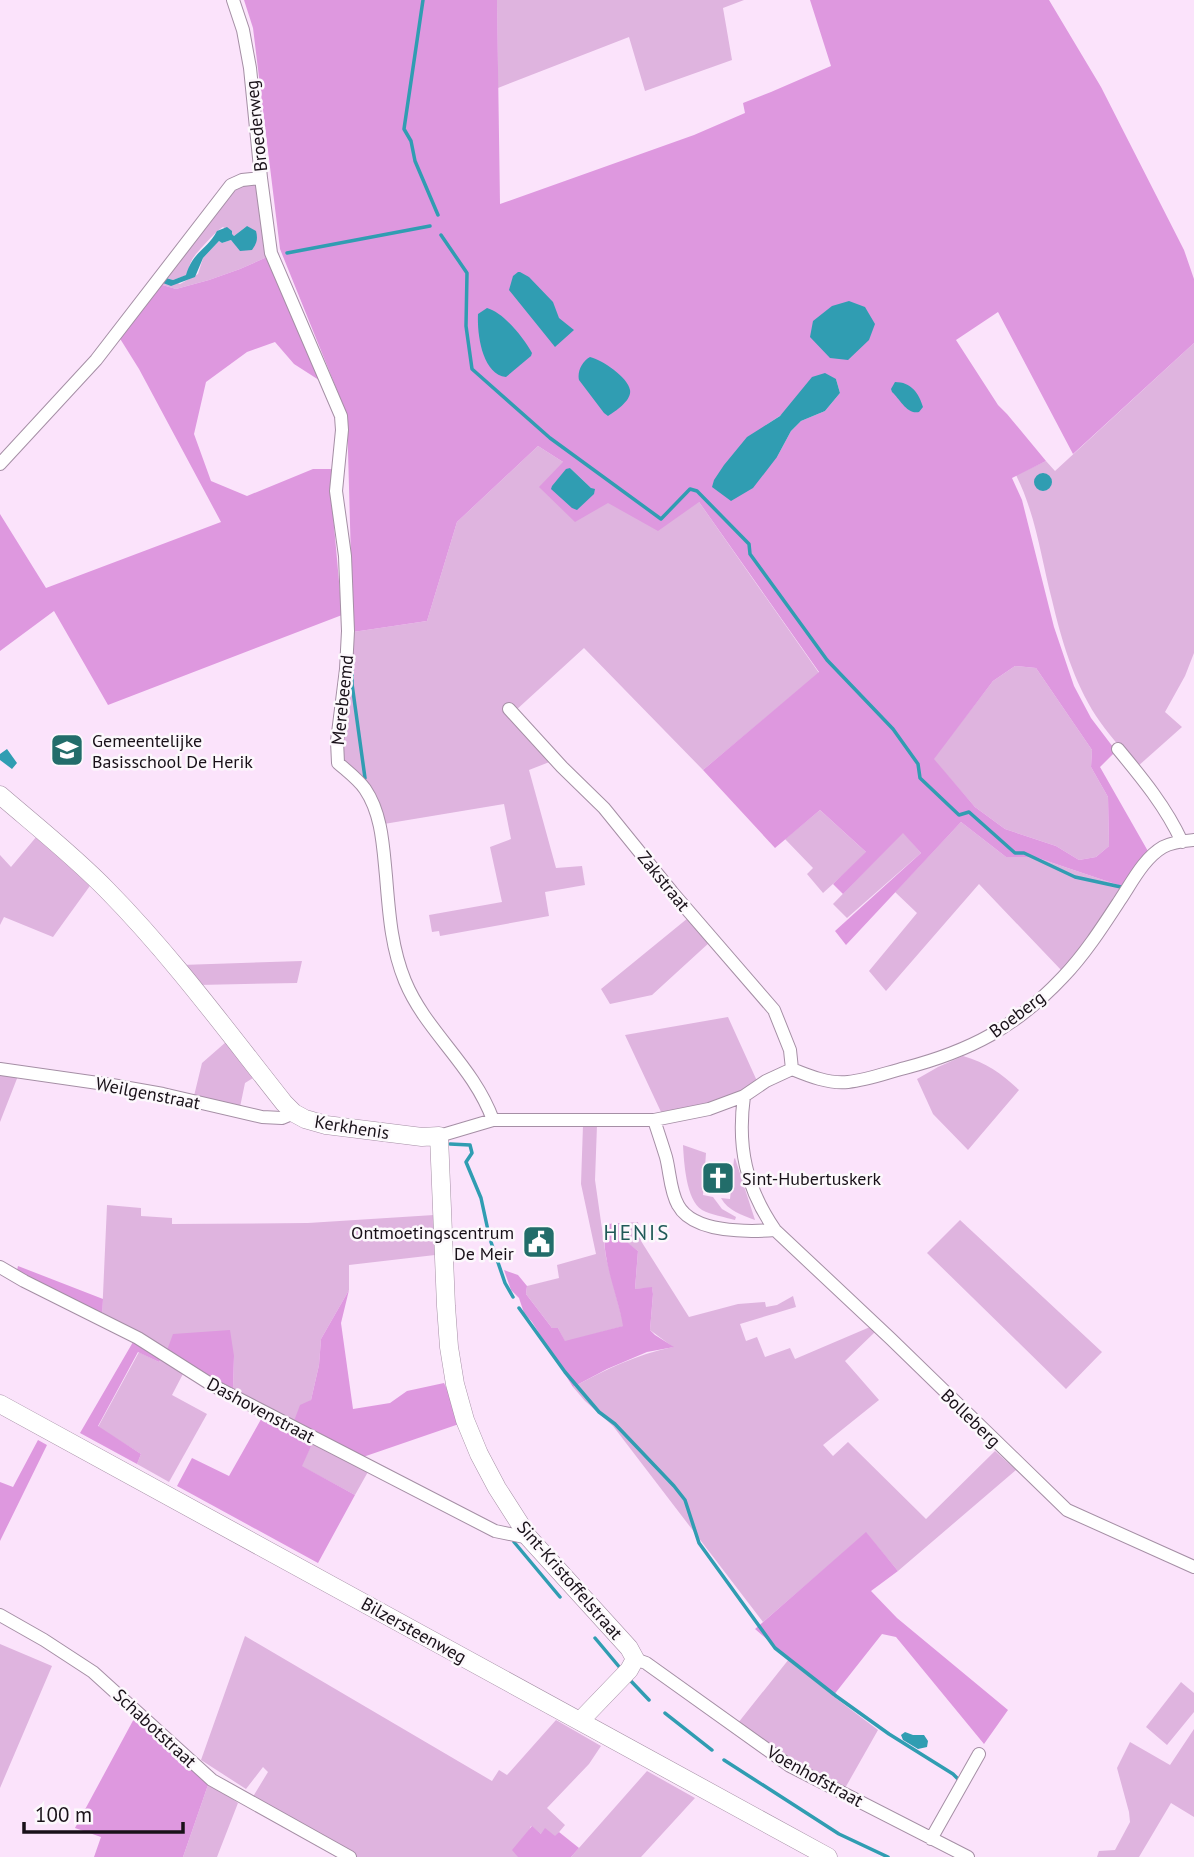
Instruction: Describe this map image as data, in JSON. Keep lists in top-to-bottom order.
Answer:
{
  "streets": {
    "street": [
      "Broederweg",
      "Merebeemd",
      "Zakstraat",
      "Boeberg",
      "Weilgenstraat",
      "Kerkhenis",
      "Dashovenstraat",
      "Bolleberg",
      "Sint-Kristoffelstraat",
      "Bilzersteenweg",
      "Schabotstraat",
      "Voenhofstraat"
    ]
  },
  "crossings": [
    ["Broederweg", "Merebeemd"],
    ["Merebeemd", "Kerkhenis"],
    ["Zakstraat", "Boeberg"],
    ["Zakstraat", "Kerkhenis"],
    ["Boeberg", "Kerkhenis"],
    ["Weilgenstraat", "Kerkhenis"],
    ["Kerkhenis", "Bolleberg"],
    ["Kerkhenis", "Sint-Kristoffelstraat"],
    ["Dashovenstraat", "Sint-Kristoffelstraat"],
    ["Sint-Kristoffelstraat", "Voenhofstraat"]
  ],
  "districts": ["HENIS"],
  "places": {
    "school or university": ["Gemeentelijke Basisschool De Herik"],
    "church": ["Sint-Hubertuskerk"],
    "public building": ["Ontmoetingscentrum De Meir"]
  },
  "scale_bar": "100 m"
}
